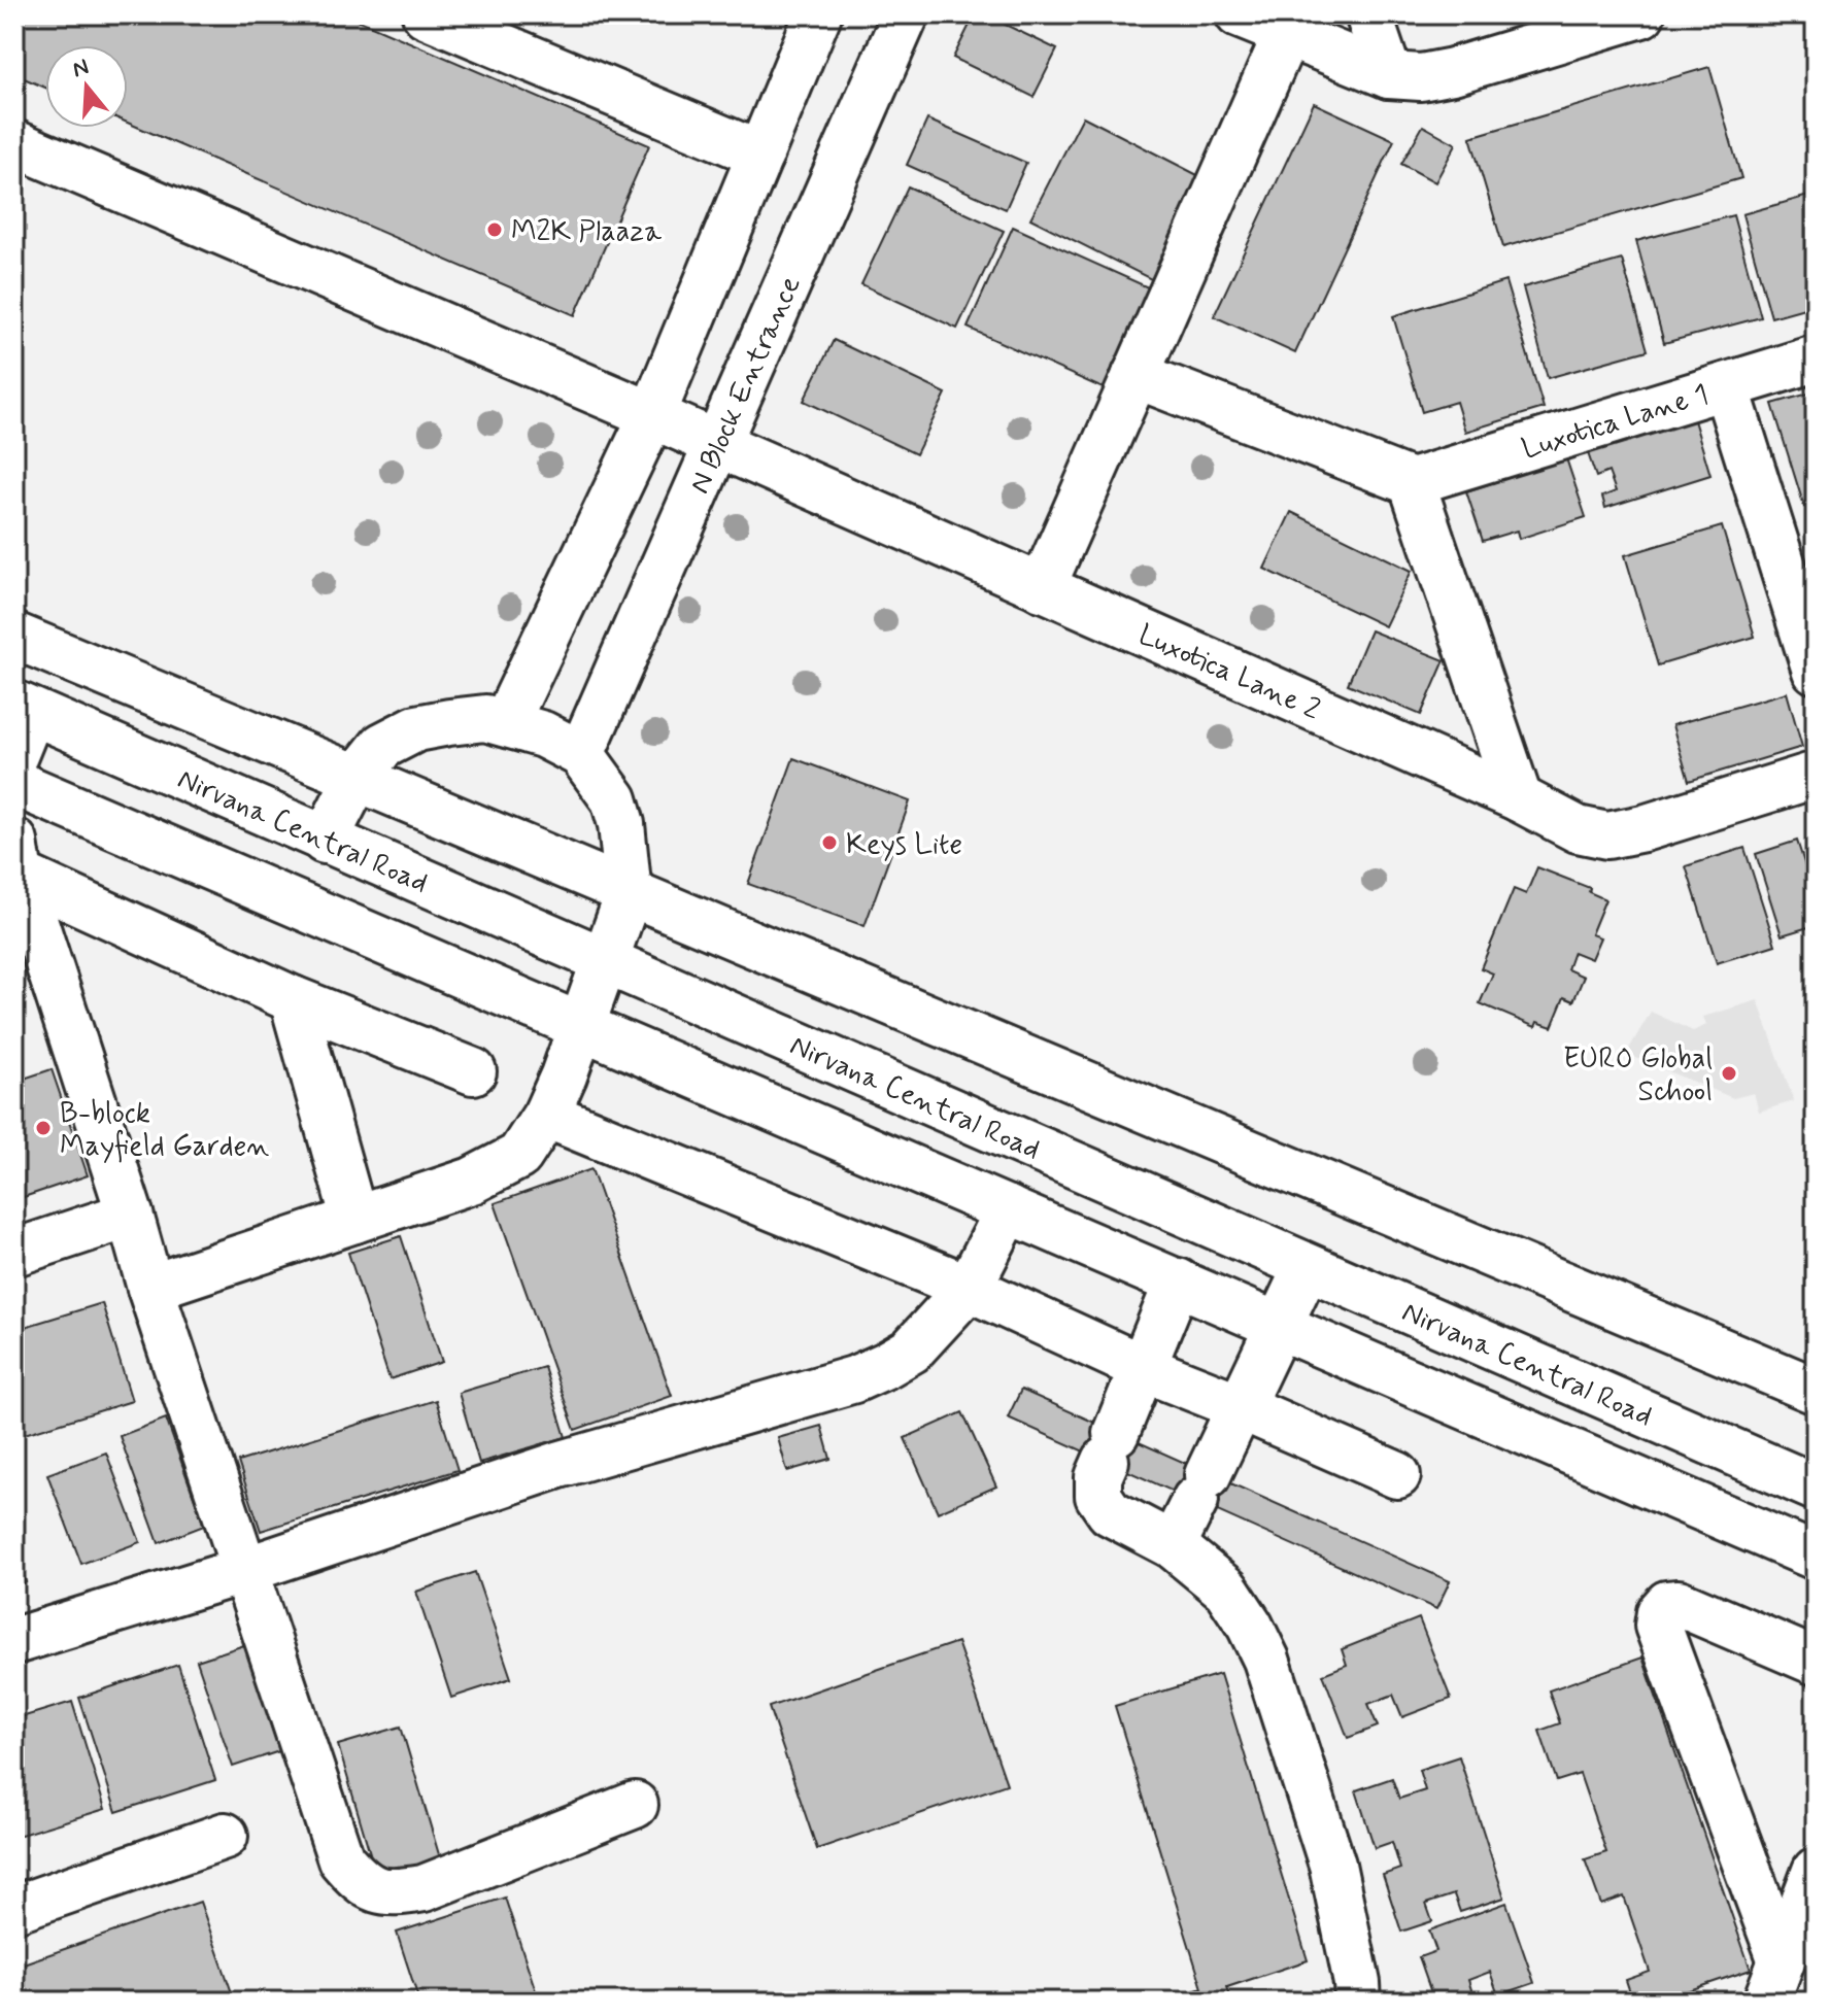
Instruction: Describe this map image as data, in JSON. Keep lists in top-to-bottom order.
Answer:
{
  "streets": {
    "street": [
      "N Block Entrance",
      "Luxotica Lane 1",
      "Luxotica Lane 2",
      "Nirvana Central Road"
    ]
  },
  "crossings": [
    ["N Block Entrance", "Luxotica Lane 2"]
  ],
  "places": [
    "M2K Plaaza",
    "Keys Lite",
    "EURO Global School",
    "B-block Mayfield Garden"
  ],
  "north": "top"
}
